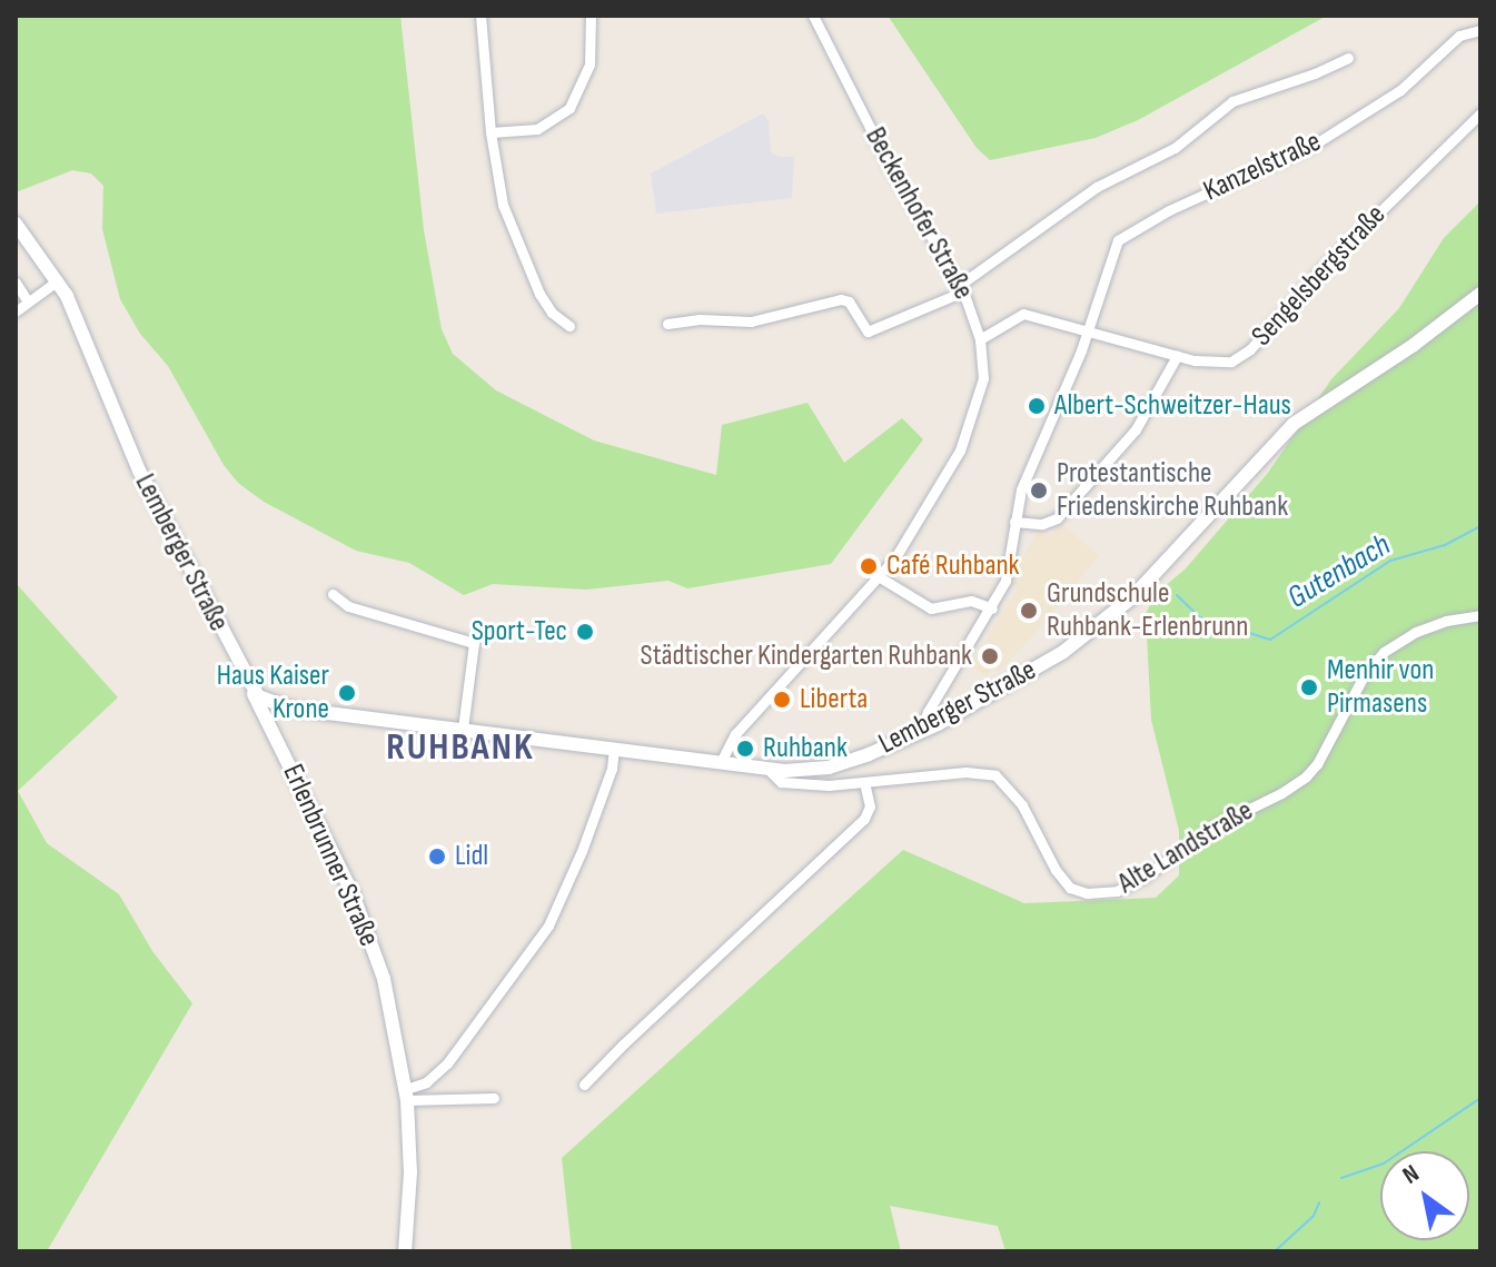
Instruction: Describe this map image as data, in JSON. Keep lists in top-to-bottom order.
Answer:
{
  "streets": {
    "main road": ["Lemberger Straße", "Erlenbrunner Straße"],
    "street": [
      "Kanzelstraße",
      "Beckenhofer Straße",
      "Sengelsbergstraße",
      "Alte Landstraße"
    ]
  },
  "crossings": [
    ["Kanzelstraße", "Sengelsbergstraße"],
    ["Kanzelstraße", "Lemberger Straße"],
    ["Beckenhofer Straße", "Sengelsbergstraße"],
    ["Beckenhofer Straße", "Lemberger Straße"],
    ["Lemberger Straße", "Alte Landstraße"],
    ["Lemberger Straße", "Erlenbrunner Straße"]
  ],
  "districts": ["RUHBANK"],
  "water": ["Gutenbach"],
  "places": [
    "Albert-Schweitzer-Haus",
    "Protestantische Friedenskirche Ruhbank",
    "Café Ruhbank",
    "Grundschule Ruhbank-Erlenbrunn",
    "Sport-Tec",
    "Städtischer Kindergarten Ruhbank",
    "Menhir von Pirmasens",
    "Haus Kaiser Krone",
    "Liberta",
    "Ruhbank",
    "Lidl"
  ],
  "north": "top left"
}
